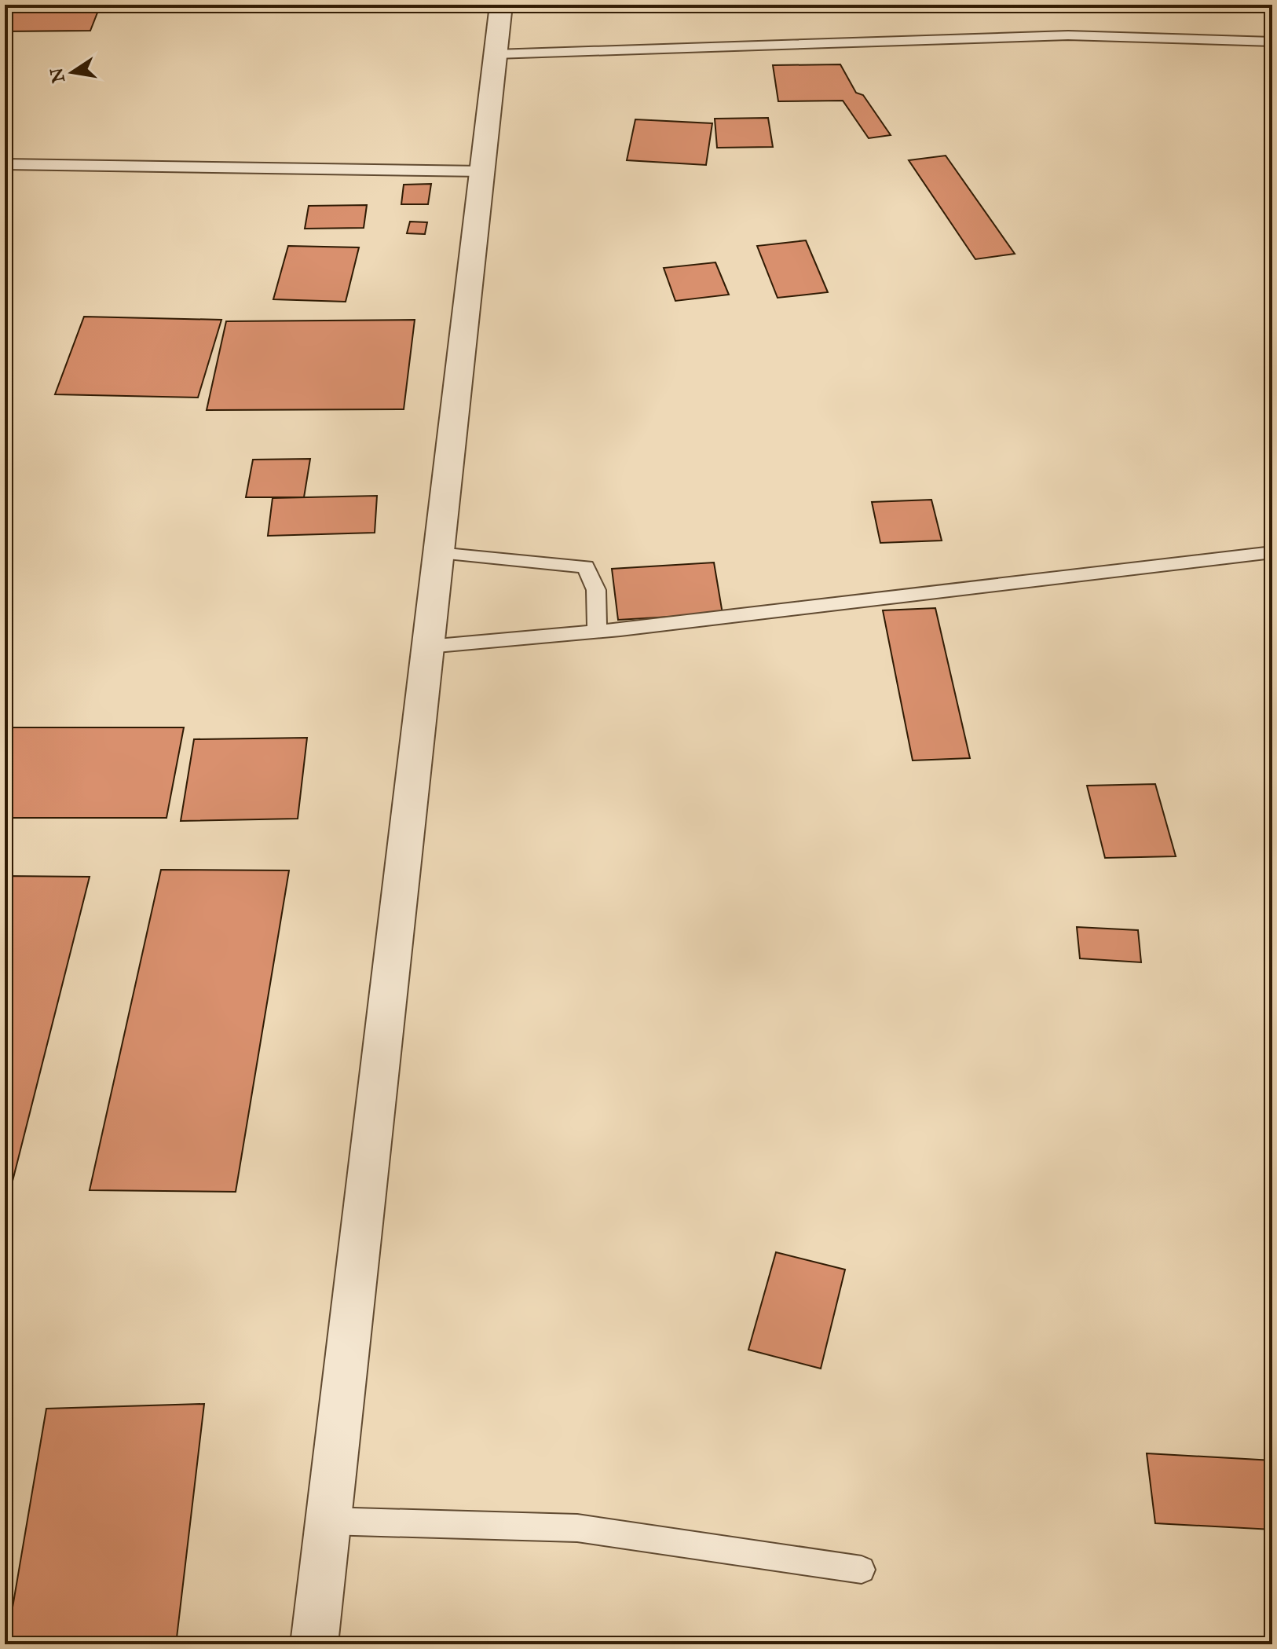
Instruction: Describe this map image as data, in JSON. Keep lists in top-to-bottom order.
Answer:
{
  "north": "left"
}
